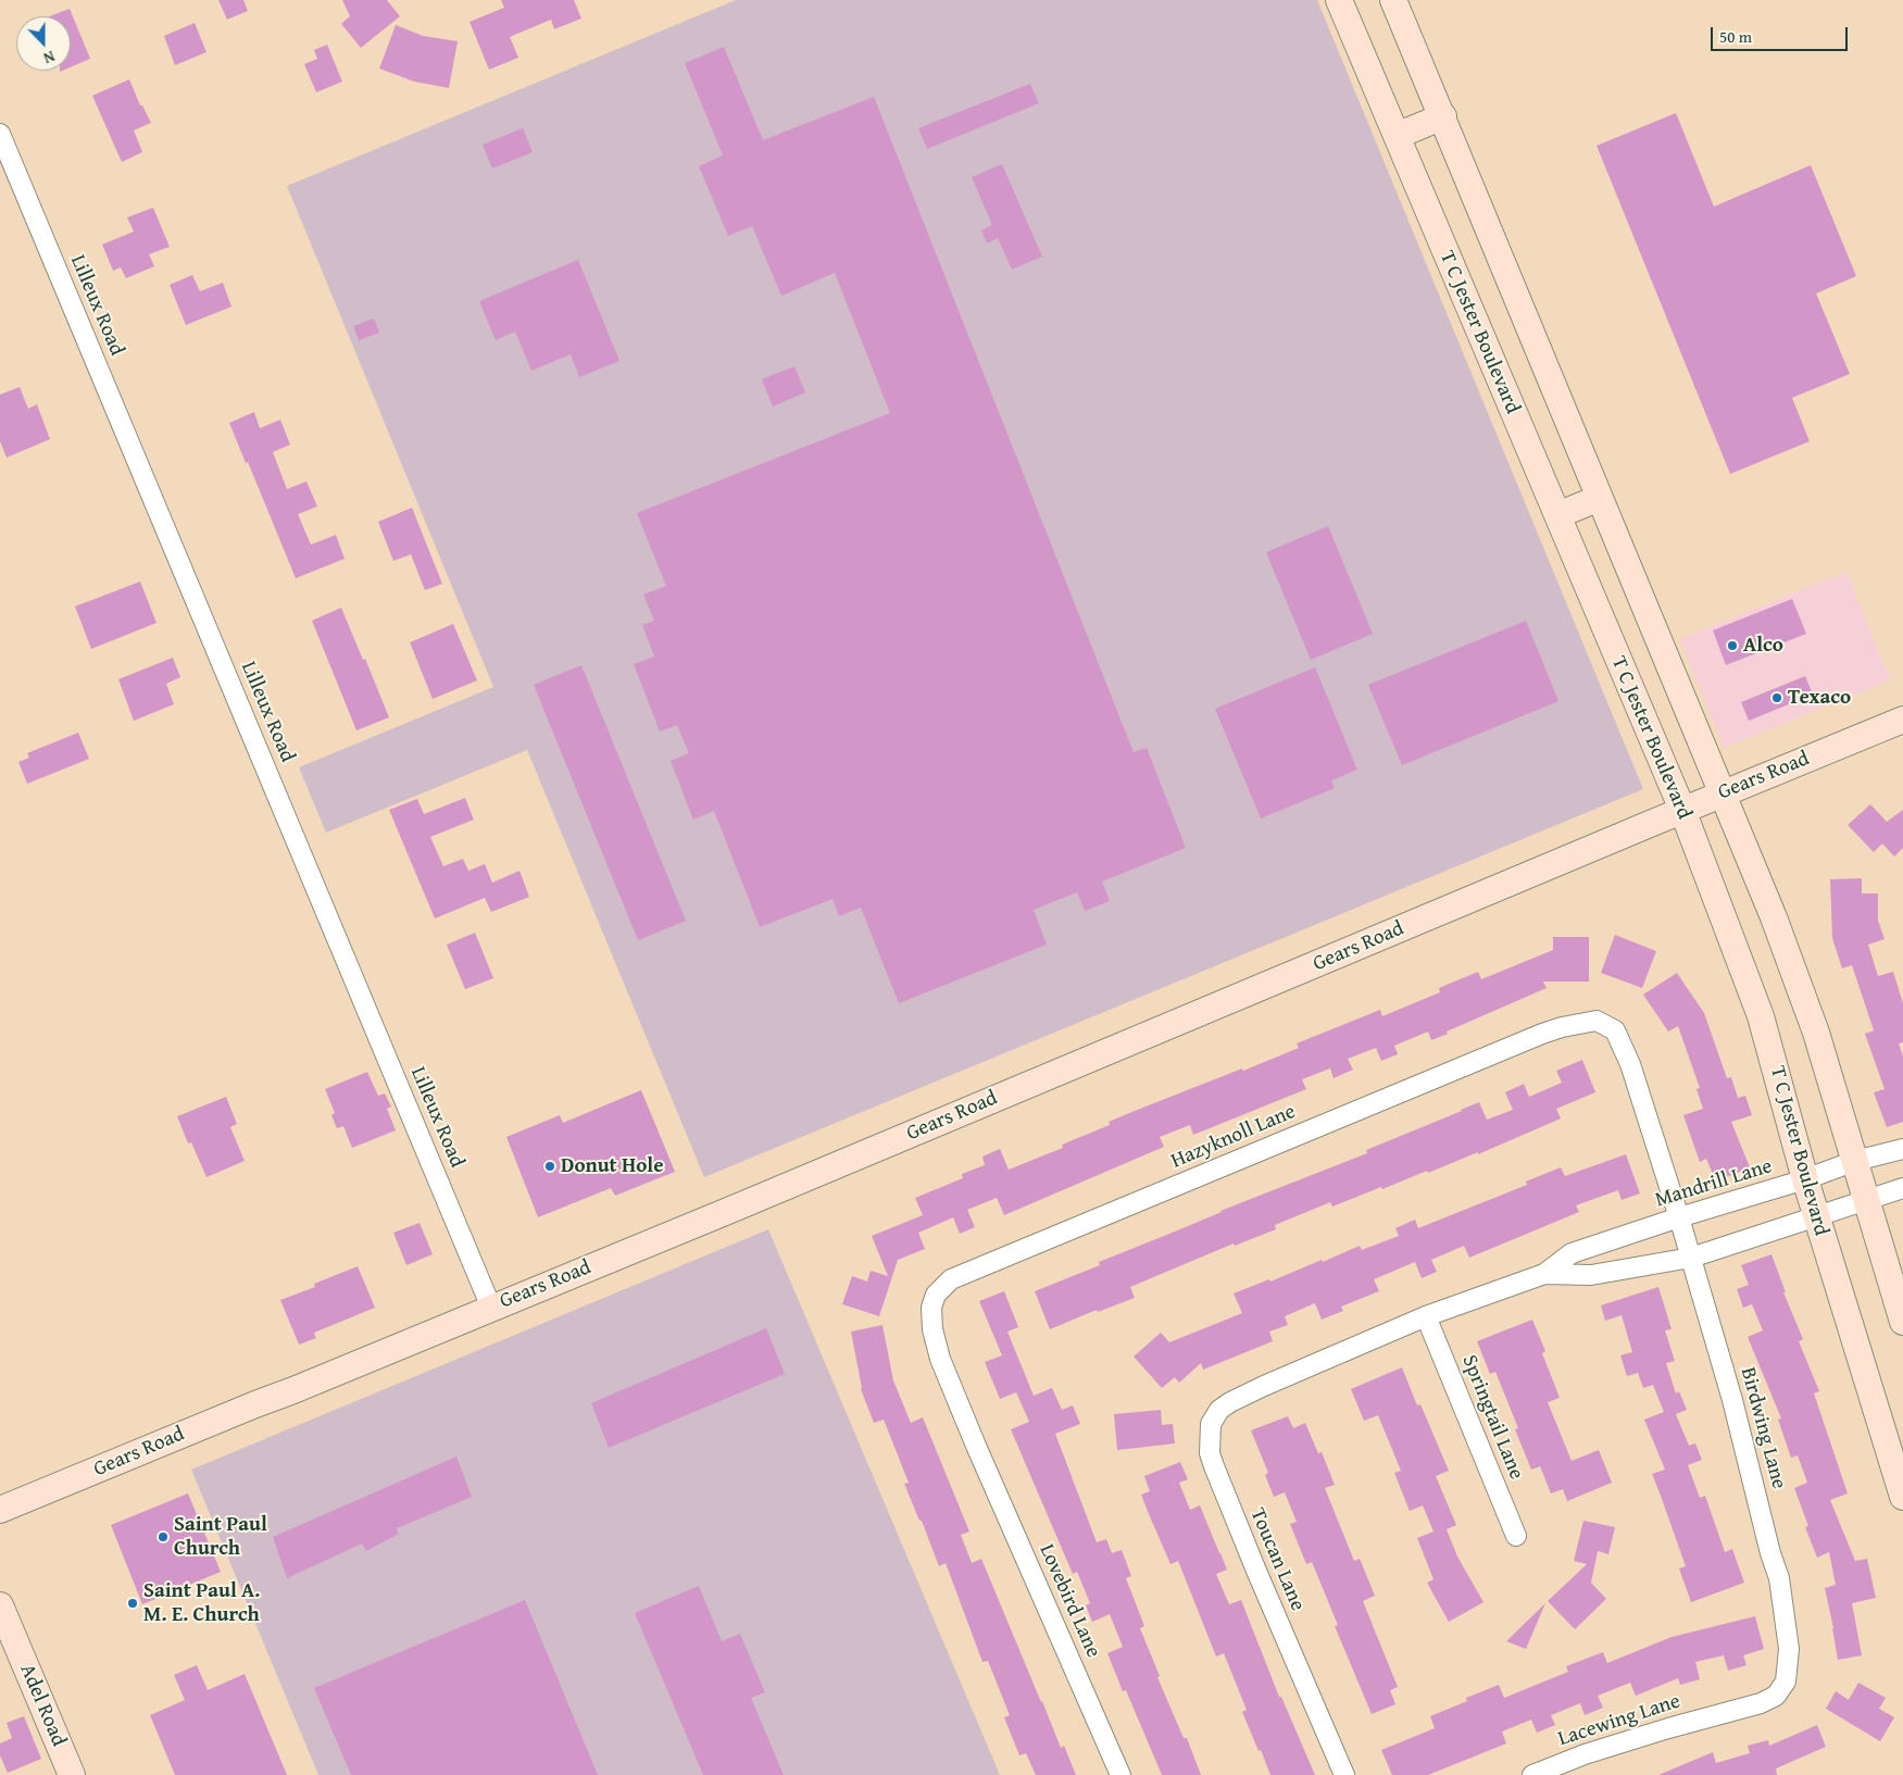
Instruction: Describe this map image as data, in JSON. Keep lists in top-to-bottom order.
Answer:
{
  "streets": {
    "main road": ["T C Jester Boulevard", "Gears Road", "Adel Road"],
    "street": [
      "Lilleux Road",
      "Hazyknoll Lane",
      "Mandrill Lane",
      "Springtail Lane",
      "Birdwing Lane",
      "Toucan Lane",
      "Lovebird Lane",
      "Lacewing Lane"
    ]
  },
  "crossings": [
    ["Lilleux Road", "Gears Road"],
    ["T C Jester Boulevard", "Gears Road"],
    ["T C Jester Boulevard", "Mandrill Lane"],
    ["Hazyknoll Lane", "Birdwing Lane"],
    ["Hazyknoll Lane", "Lovebird Lane"],
    ["Mandrill Lane", "Springtail Lane"],
    ["Mandrill Lane", "Birdwing Lane"],
    ["Mandrill Lane", "Toucan Lane"],
    ["Birdwing Lane", "Lacewing Lane"]
  ],
  "places": [
    "Alco",
    "Texaco",
    "Donut Hole",
    "Saint Paul Church",
    "Saint Paul A. M. E. Church"
  ],
  "scale_bar": "50 m",
  "north": "bottom"
}
